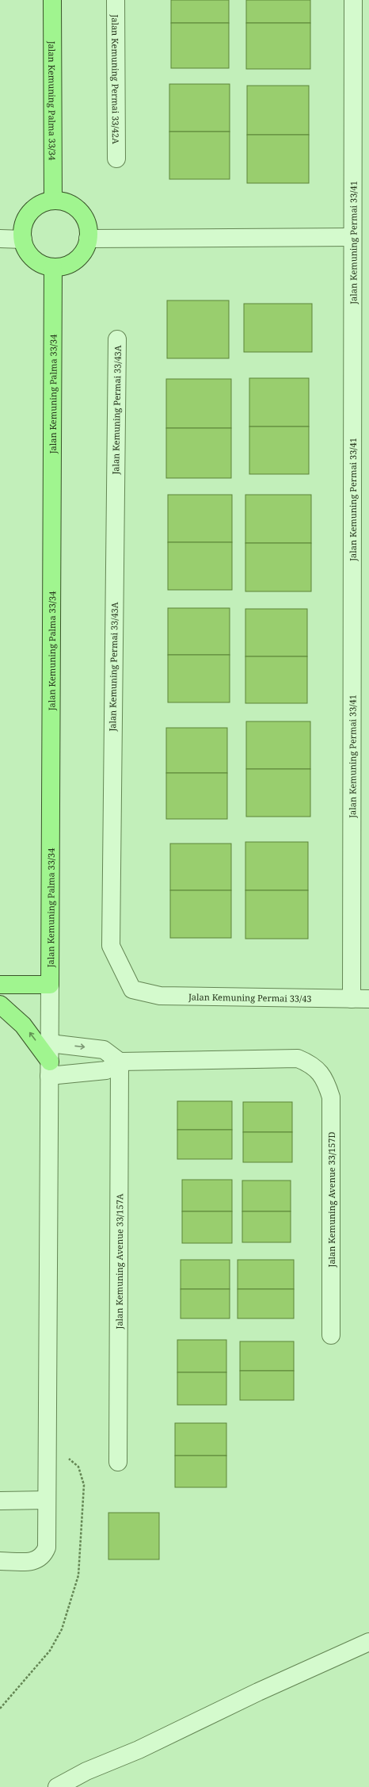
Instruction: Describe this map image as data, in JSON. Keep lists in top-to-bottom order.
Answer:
{
  "streets": {
    "main road": ["Jalan Kemuning Palma 33/34"],
    "street": [
      "Jalan Kemuning Permai 33/42A",
      "Jalan Kemuning Permai 33/41",
      "Jalan Kemuning Permai 33/43A",
      "Jalan Kemuning Permai 33/43",
      "Jalan Kemuning Avenue 33/157D",
      "Jalan Kemuning Avenue 33/157A"
    ]
  },
  "crossings": [
    ["Jalan Kemuning Permai 33/41", "Jalan Kemuning Permai 33/43"],
    ["Jalan Kemuning Permai 33/43A", "Jalan Kemuning Permai 33/43"],
    ["Jalan Kemuning Avenue 33/157D", "Jalan Kemuning Avenue 33/157A"]
  ]
}
